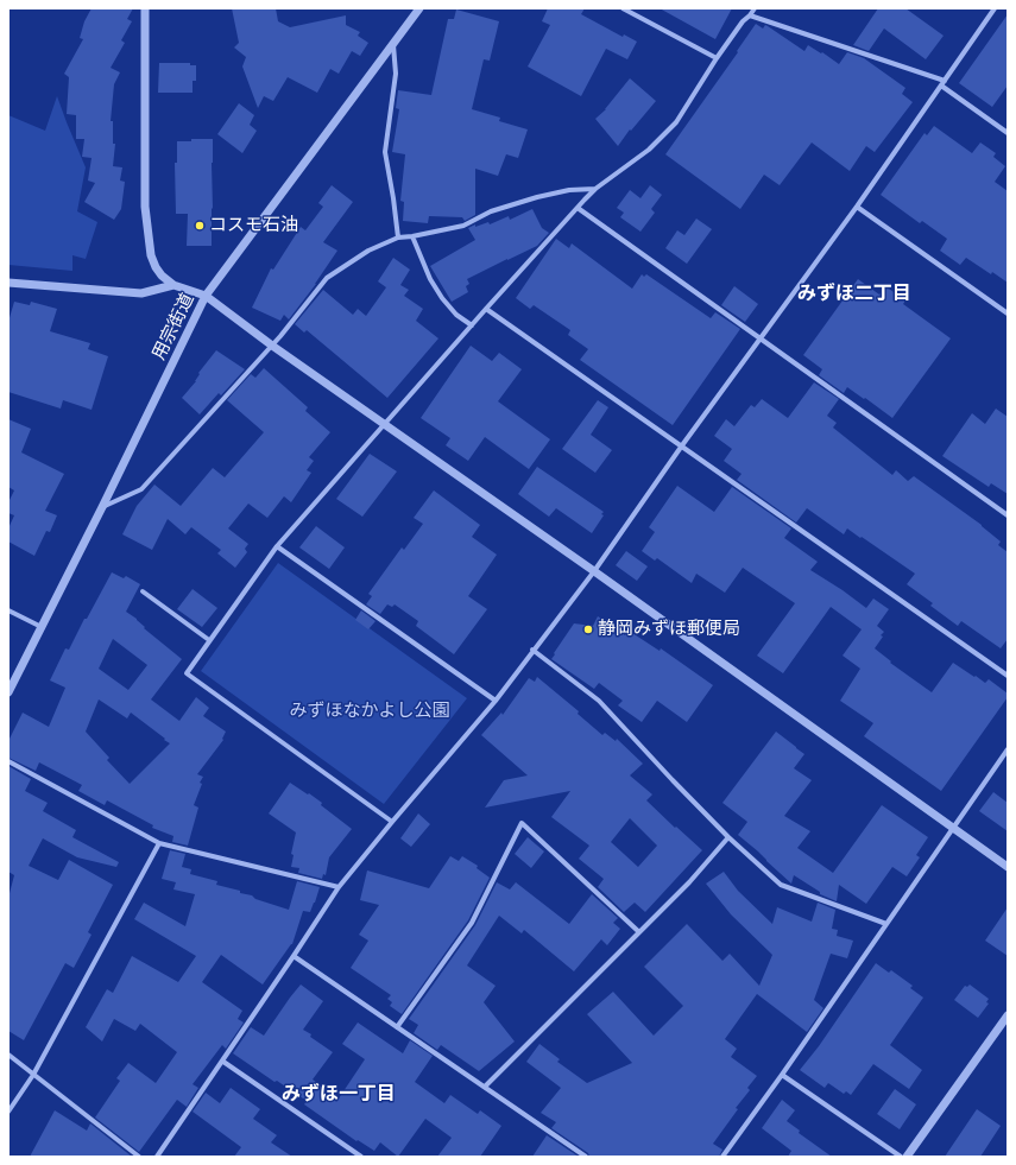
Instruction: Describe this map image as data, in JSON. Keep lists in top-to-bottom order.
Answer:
{
  "streets": {
    "street": ["用宗街道"]
  },
  "districts": ["みずほ二丁目", "みずほ一丁目"],
  "parks": ["みずほなかよし公園"],
  "places": ["コスモ石油", "静岡みずほ郵便局"]
}
